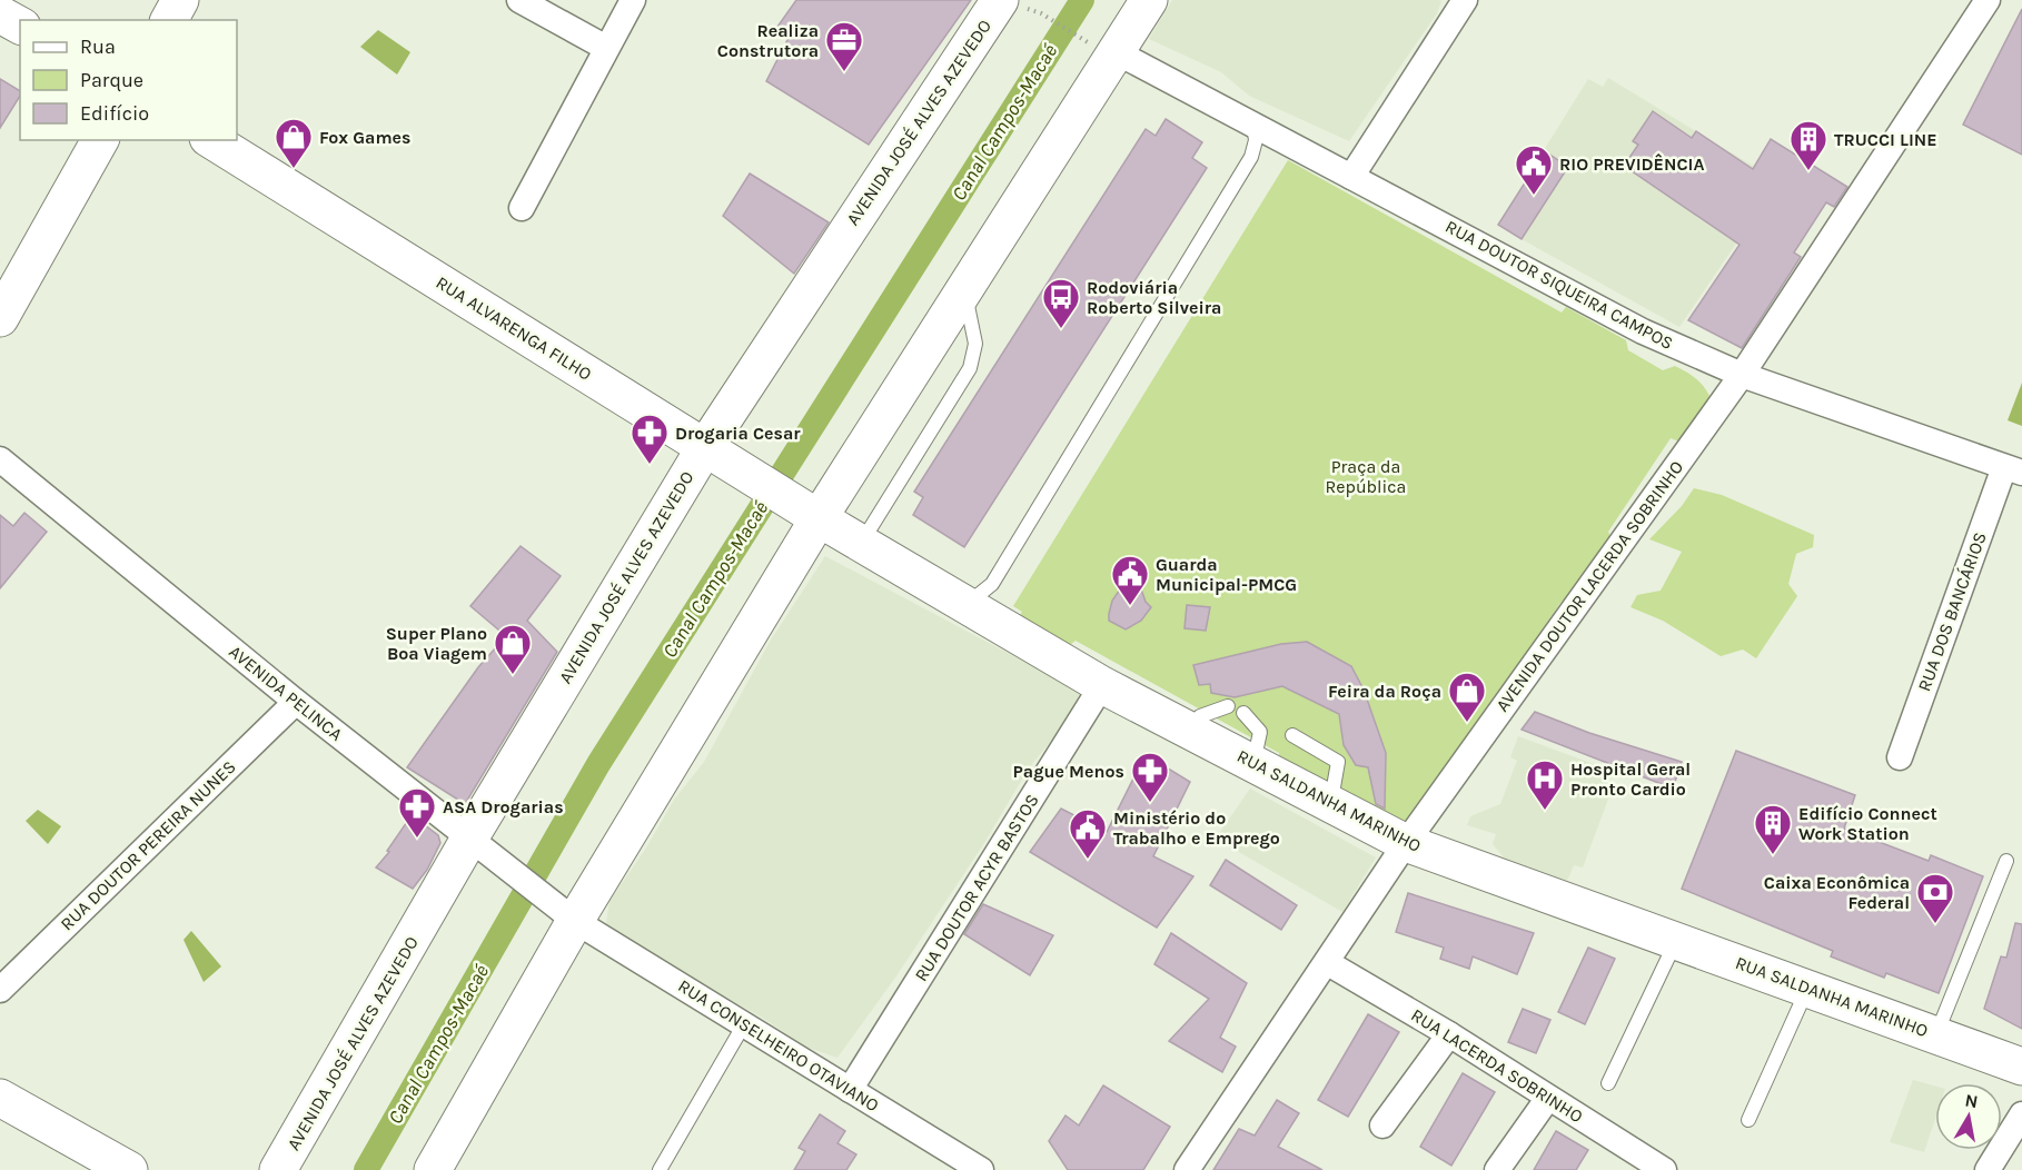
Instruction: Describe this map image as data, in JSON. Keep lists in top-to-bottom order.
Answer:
{
  "streets": {
    "main road": ["AVENIDA JOSÉ ALVES AZEVEDO", "RUA ALVARENGA FILHO", "RUA SALDANHA MARINHO"],
    "street": [
      "RUA DOUTOR SIQUEIRA CAMPOS",
      "AVENIDA DOUTOR LACERDA SOBRINHO",
      "RUA DOS BANCÁRIOS",
      "AVENIDA PELINCA",
      "RUA DOUTOR PEREIRA NUNES",
      "RUA DOUTOR ACYR BASTOS",
      "RUA CONSELHEIRO OTAVIANO",
      "RUA LACERDA SOBRINHO"
    ]
  },
  "crossings": [
    ["AVENIDA JOSÉ ALVES AZEVEDO", "RUA ALVARENGA FILHO"],
    ["AVENIDA JOSÉ ALVES AZEVEDO", "AVENIDA PELINCA"],
    ["RUA DOUTOR SIQUEIRA CAMPOS", "AVENIDA DOUTOR LACERDA SOBRINHO"],
    ["RUA DOUTOR SIQUEIRA CAMPOS", "RUA DOS BANCÁRIOS"],
    ["RUA ALVARENGA FILHO", "RUA SALDANHA MARINHO"],
    ["AVENIDA DOUTOR LACERDA SOBRINHO", "RUA SALDANHA MARINHO"],
    ["AVENIDA DOUTOR LACERDA SOBRINHO", "RUA LACERDA SOBRINHO"],
    ["AVENIDA PELINCA", "RUA DOUTOR PEREIRA NUNES"],
    ["AVENIDA PELINCA", "RUA CONSELHEIRO OTAVIANO"],
    ["RUA SALDANHA MARINHO", "RUA DOUTOR ACYR BASTOS"],
    ["RUA DOUTOR ACYR BASTOS", "RUA CONSELHEIRO OTAVIANO"]
  ],
  "water": ["Canal Campos-Macaé"],
  "parks": ["Praça da República"],
  "places": {
    "office": ["Realiza Construtora"],
    "shop": ["Fox Games", "Super Plano Boa Viagem", "Feira da Roça"],
    "building": ["TRUCCI LINE", "Edifício Connect Work Station"],
    "public building": ["RIO PREVIDÊNCIA", "Guarda Municipal-PMCG", "Ministério do Trabalho e Emprego"],
    "bus stop": ["Rodoviária Roberto Silveira"],
    "pharmacy": ["Drogaria Cesar", "Pague Menos", "ASA Drogarias"],
    "hospital": ["Hospital Geral Pronto Cardio"],
    "bank": ["Caixa Econômica Federal"]
  },
  "legend": ["Rua", "Parque", "Edifício"],
  "north": "top"
}
